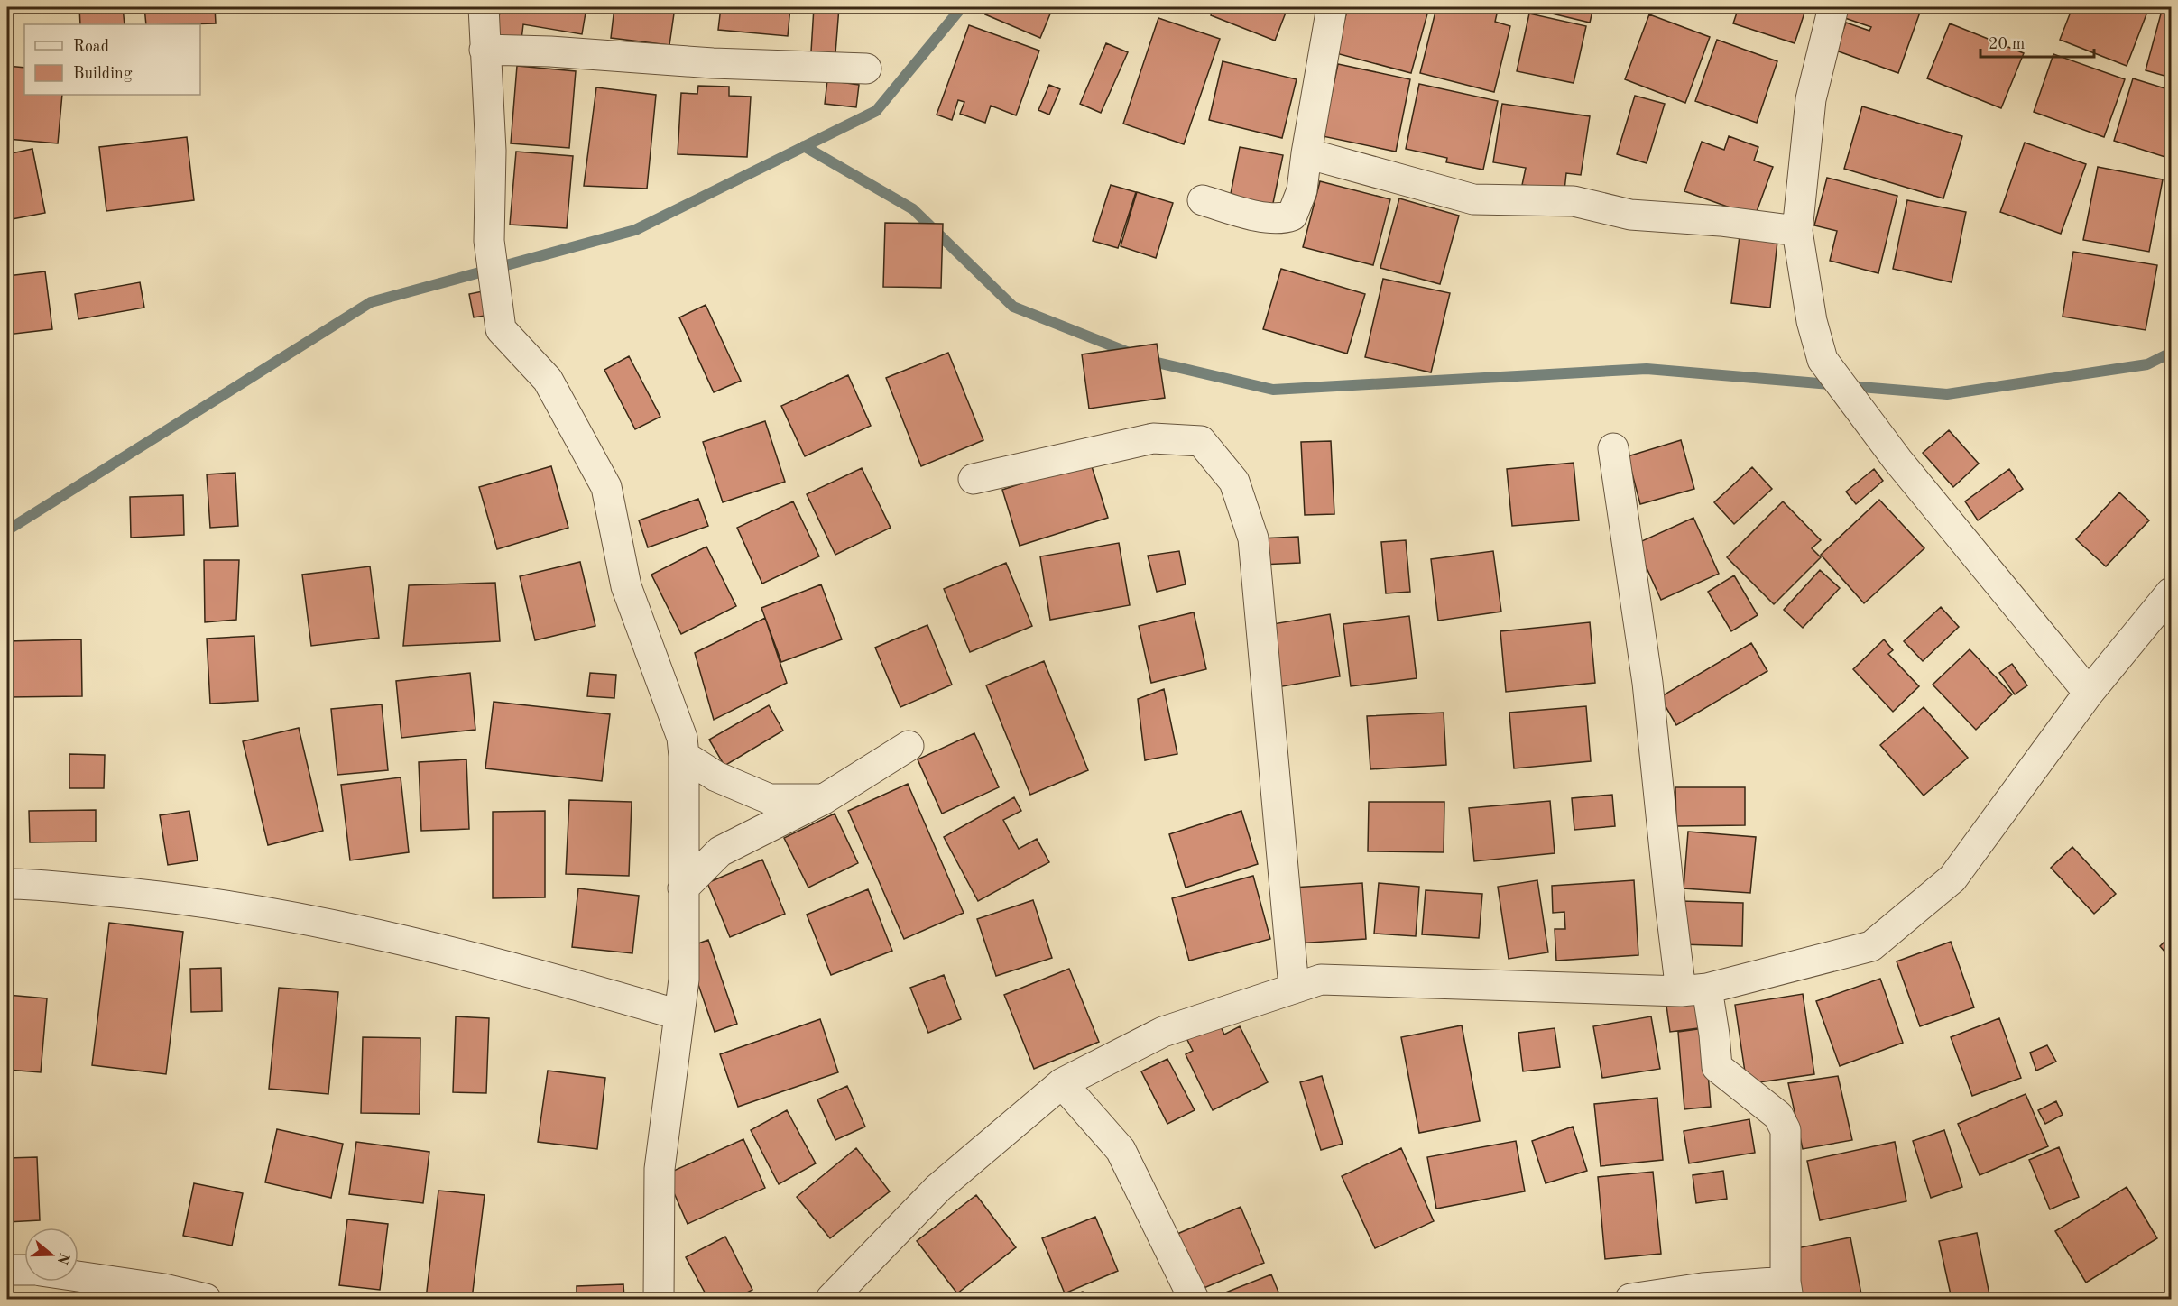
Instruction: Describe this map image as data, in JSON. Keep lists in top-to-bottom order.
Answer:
{
  "legend": ["Road", "Building"],
  "scale_bar": "20 m",
  "north": "right"
}
